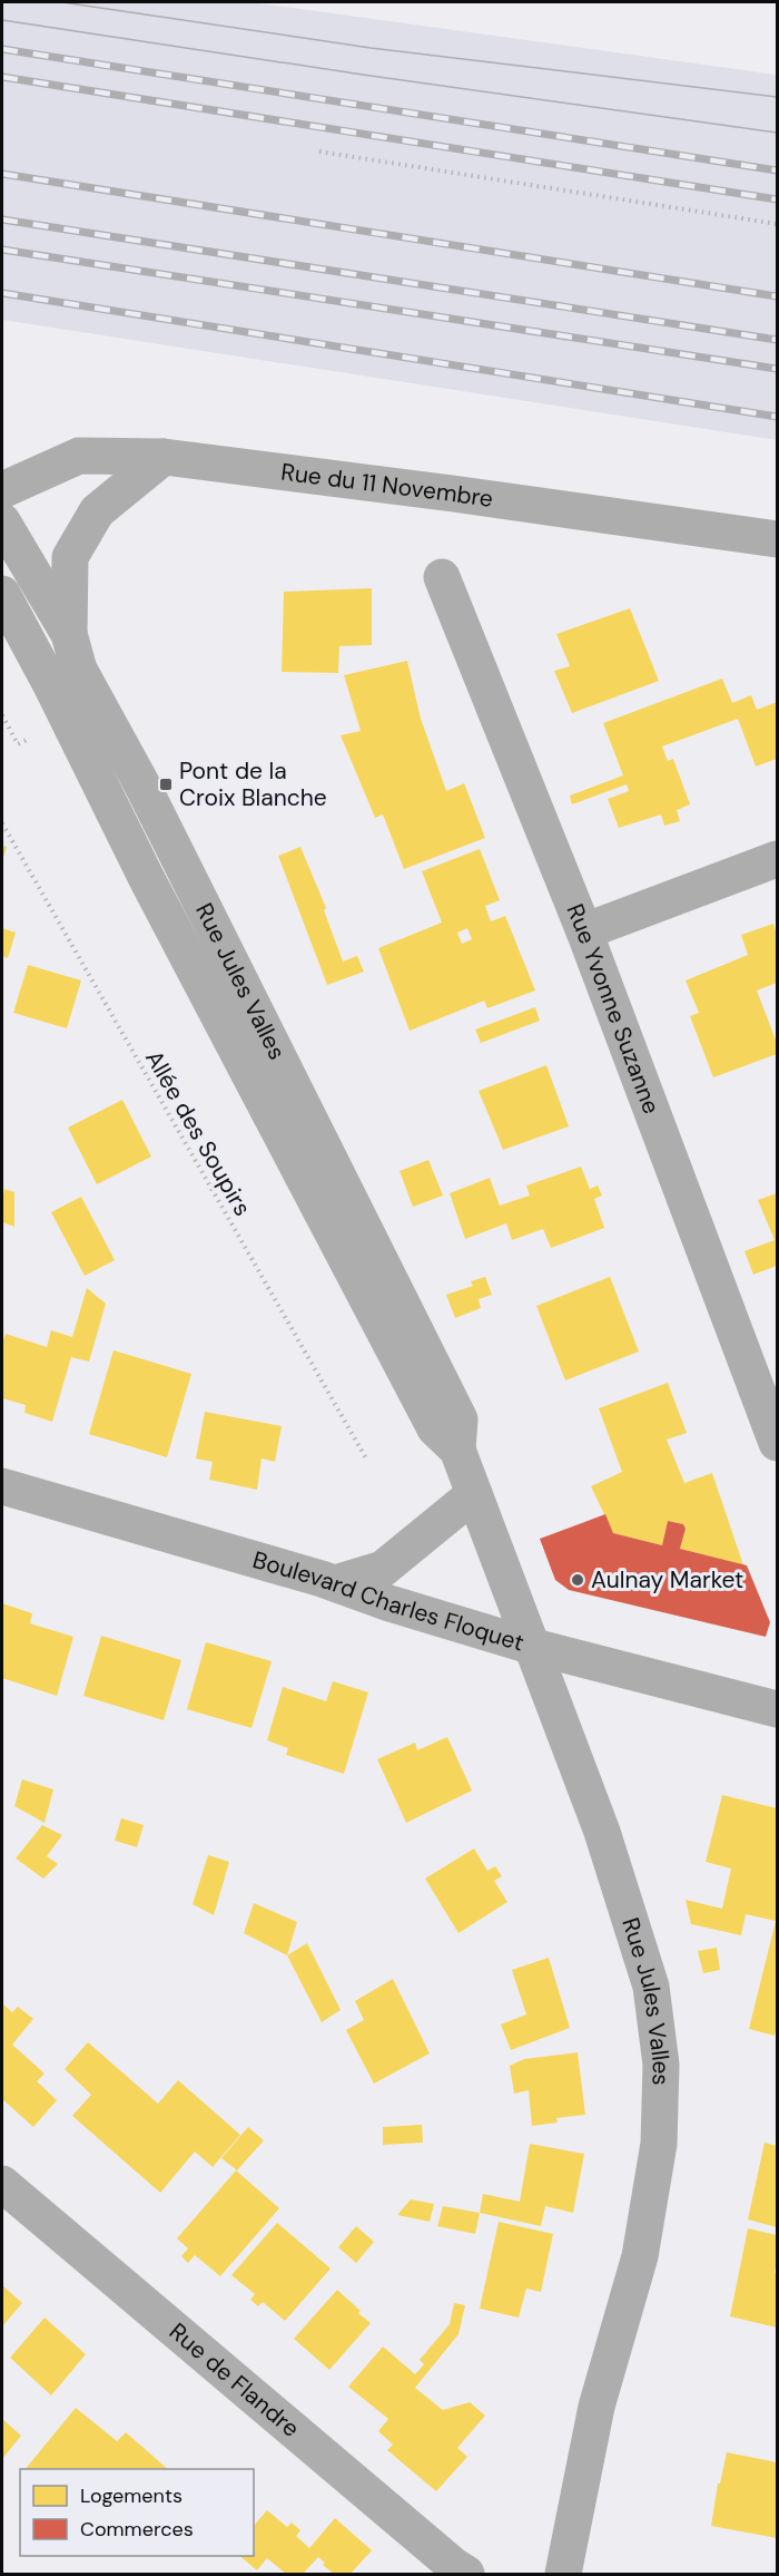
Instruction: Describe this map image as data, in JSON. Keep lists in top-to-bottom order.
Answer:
{
  "streets": {
    "street": [
      "Rue du 11 Novembre",
      "Rue Jules Valles",
      "Rue Yvonne Suzanne",
      "Boulevard Charles Floquet",
      "Rue de Flandre"
    ],
    "path": ["Allée des Soupirs"]
  },
  "crossings": [
    ["Rue Jules Valles", "Boulevard Charles Floquet"]
  ],
  "places": {
    "transit": ["Pont de la Croix Blanche"],
    "other": ["Aulnay Market"]
  },
  "legend": ["Logements", "Commerces"]
}
